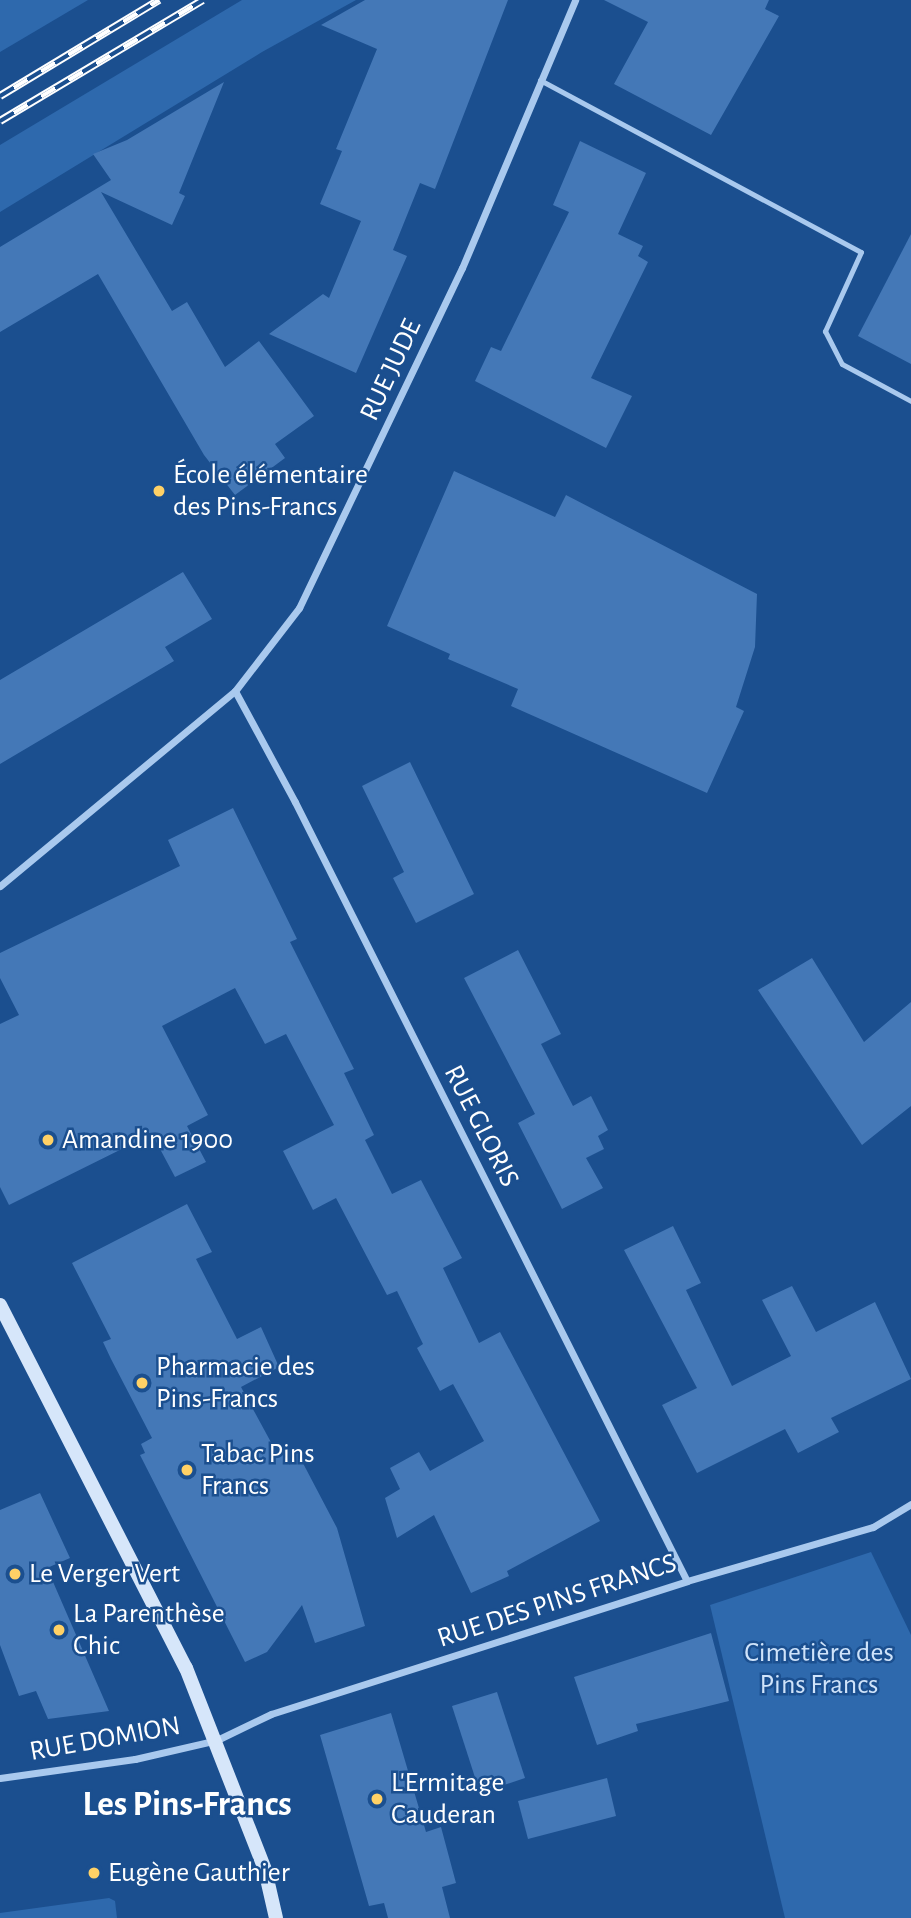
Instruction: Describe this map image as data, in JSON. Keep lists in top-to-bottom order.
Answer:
{
  "streets": {
    "street": [
      "RUE JUDE",
      "RUE GLORIS",
      "RUE DES PINS FRANCS",
      "RUE DOMION"
    ]
  },
  "crossings": [
    ["RUE JUDE", "RUE GLORIS"],
    ["RUE GLORIS", "RUE DES PINS FRANCS"],
    ["RUE DES PINS FRANCS", "RUE DOMION"]
  ],
  "districts": ["Les Pins-Francs"],
  "parks": ["Cimetière des Pins Francs"],
  "places": [
    "École élémentaire des Pins-Francs",
    "Amandine 1900",
    "Pharmacie des Pins-Francs",
    "Tabac Pins Francs",
    "Le Verger Vert",
    "La Parenthèse Chic",
    "L'Ermitage Cauderan",
    "Eugène Gauthier"
  ]
}
